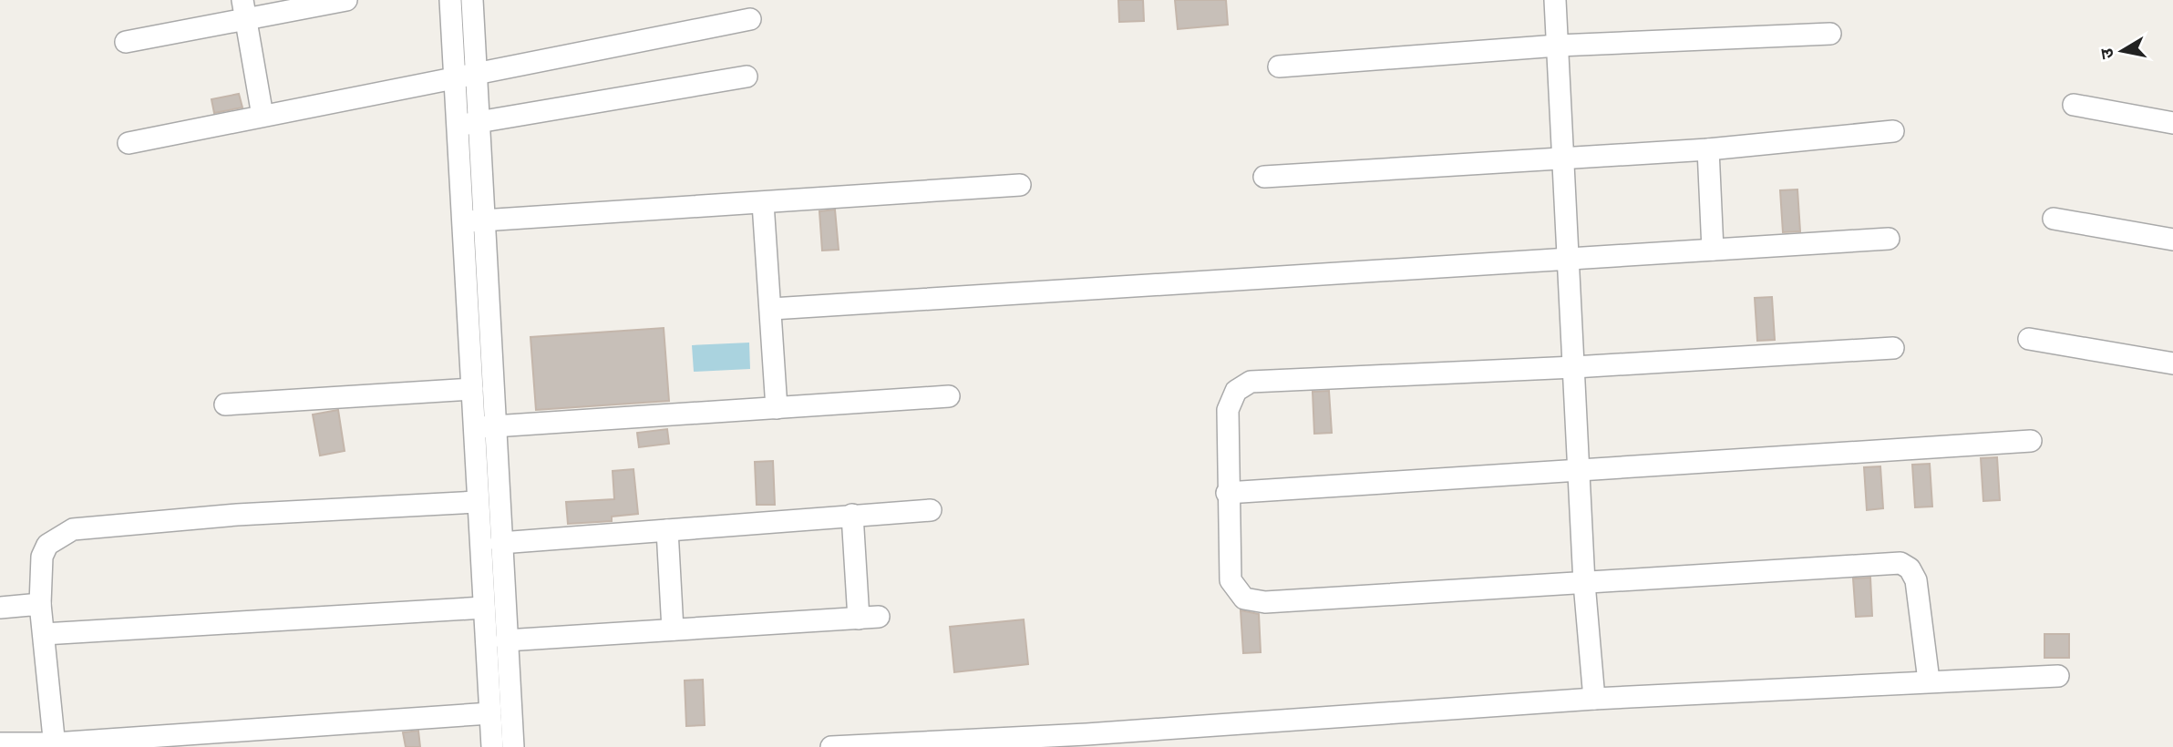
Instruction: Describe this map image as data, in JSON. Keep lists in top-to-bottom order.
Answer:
{
  "north": "left"
}
